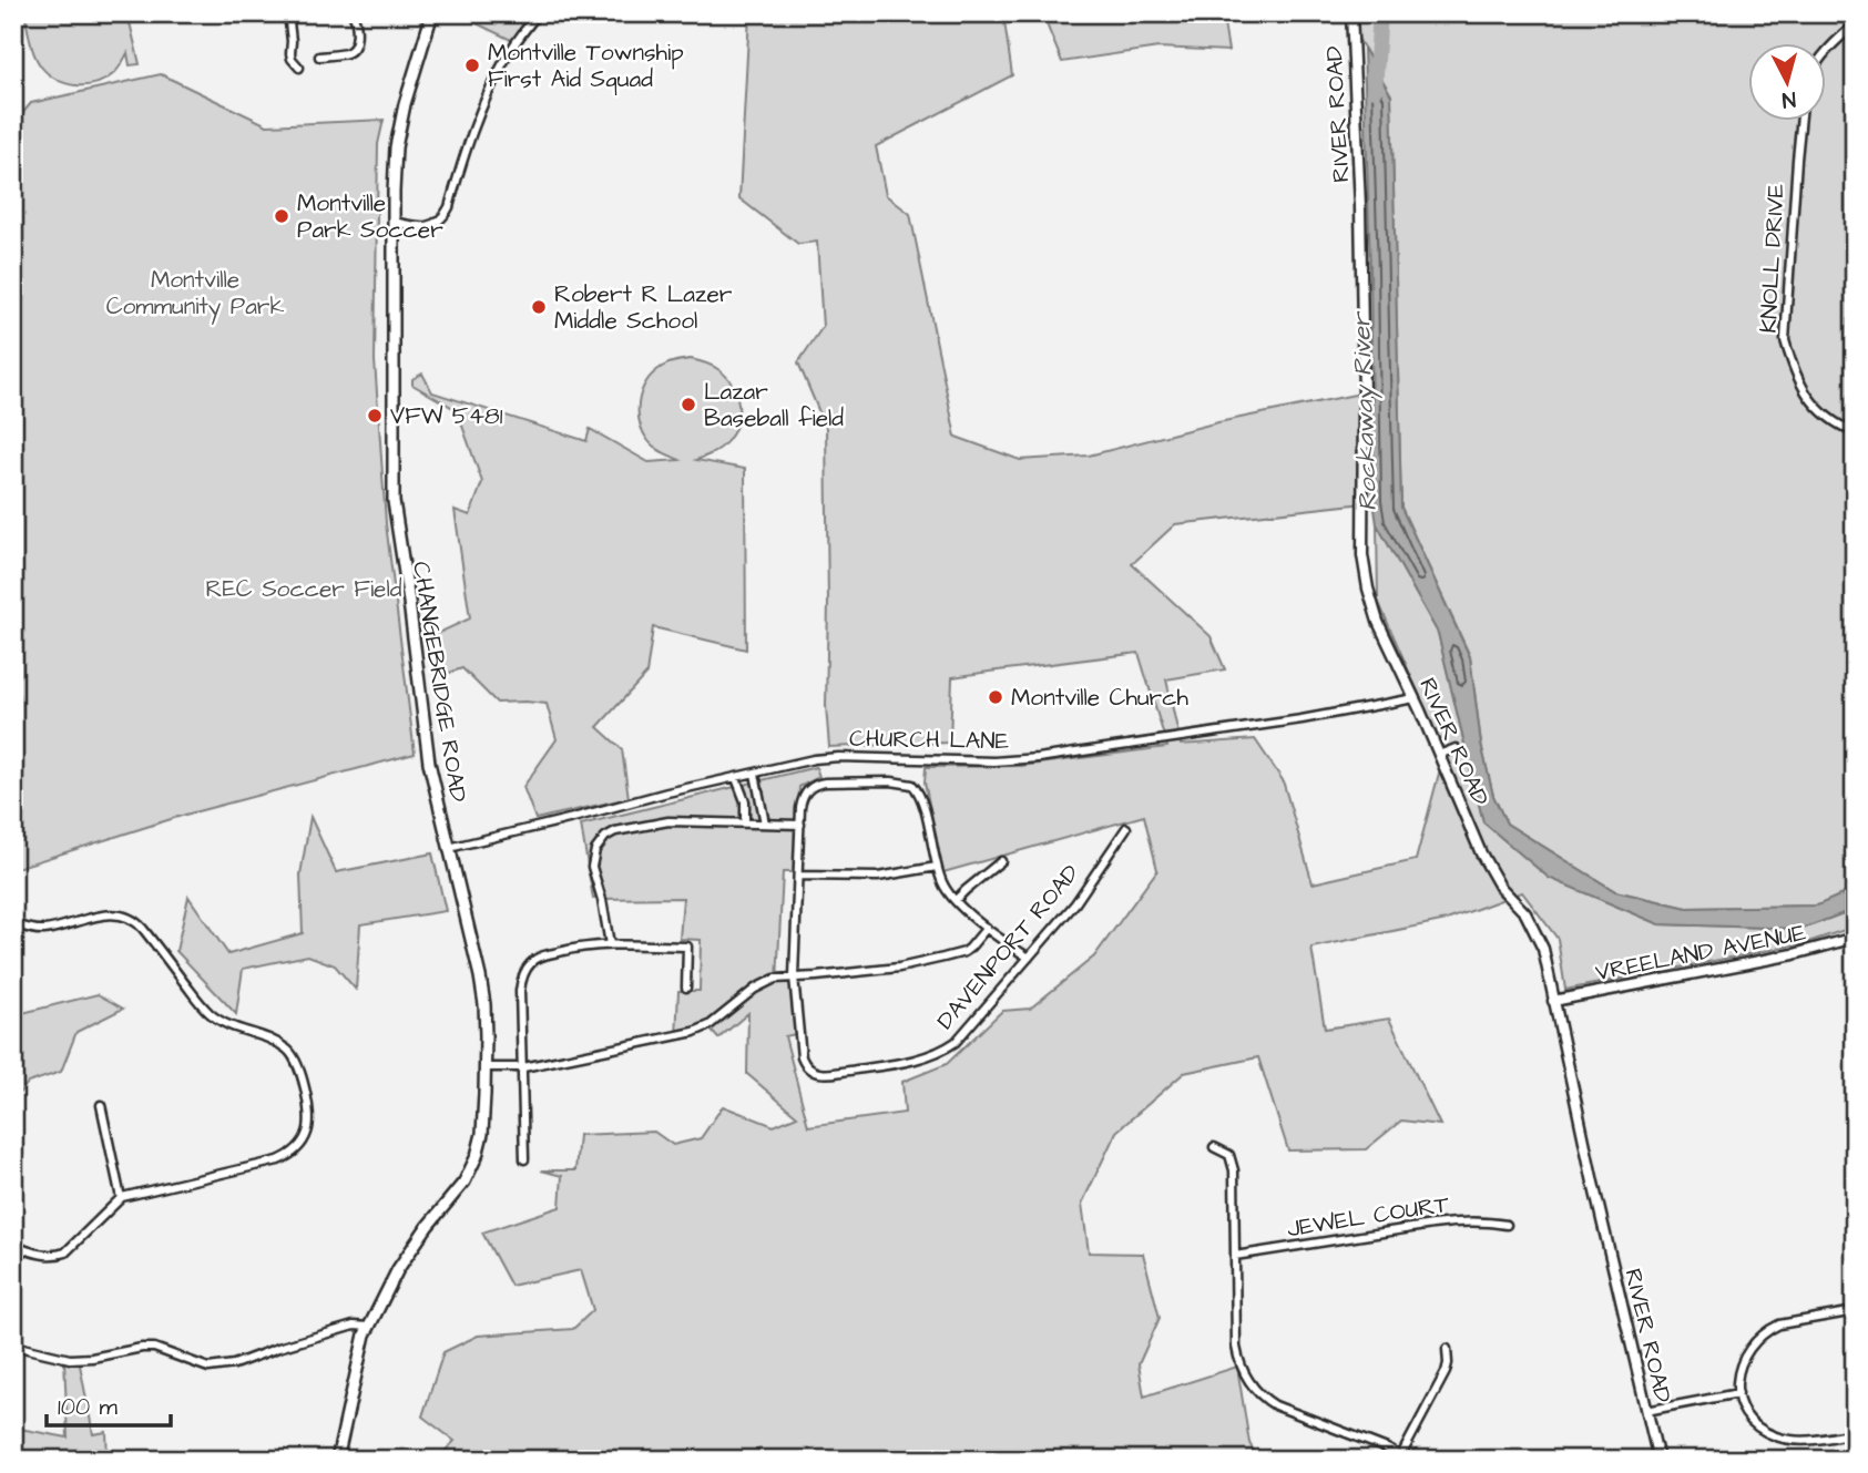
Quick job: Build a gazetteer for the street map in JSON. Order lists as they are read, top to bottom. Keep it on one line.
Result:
{"streets":{"main road":["CHANGEBRIDGE ROAD"],"street":["RIVER ROAD","KNOLL DRIVE","CHURCH LANE","DAVENPORT ROAD","VREELAND AVENUE","JEWEL COURT"]},"crossings":[["RIVER ROAD","CHURCH LANE"],["RIVER ROAD","VREELAND AVENUE"],["CHANGEBRIDGE ROAD","CHURCH LANE"]],"water":["Rockaway River"],"parks":["Montville Community Park","REC Soccer Field"],"places":["Montville Township First Aid Squad","Montville Park Soccer","Robert R Lazer Middle School","Lazar Baseball field","VFW 5481","Montville Church"],"scale_bar":"100 m","north":"bottom"}
